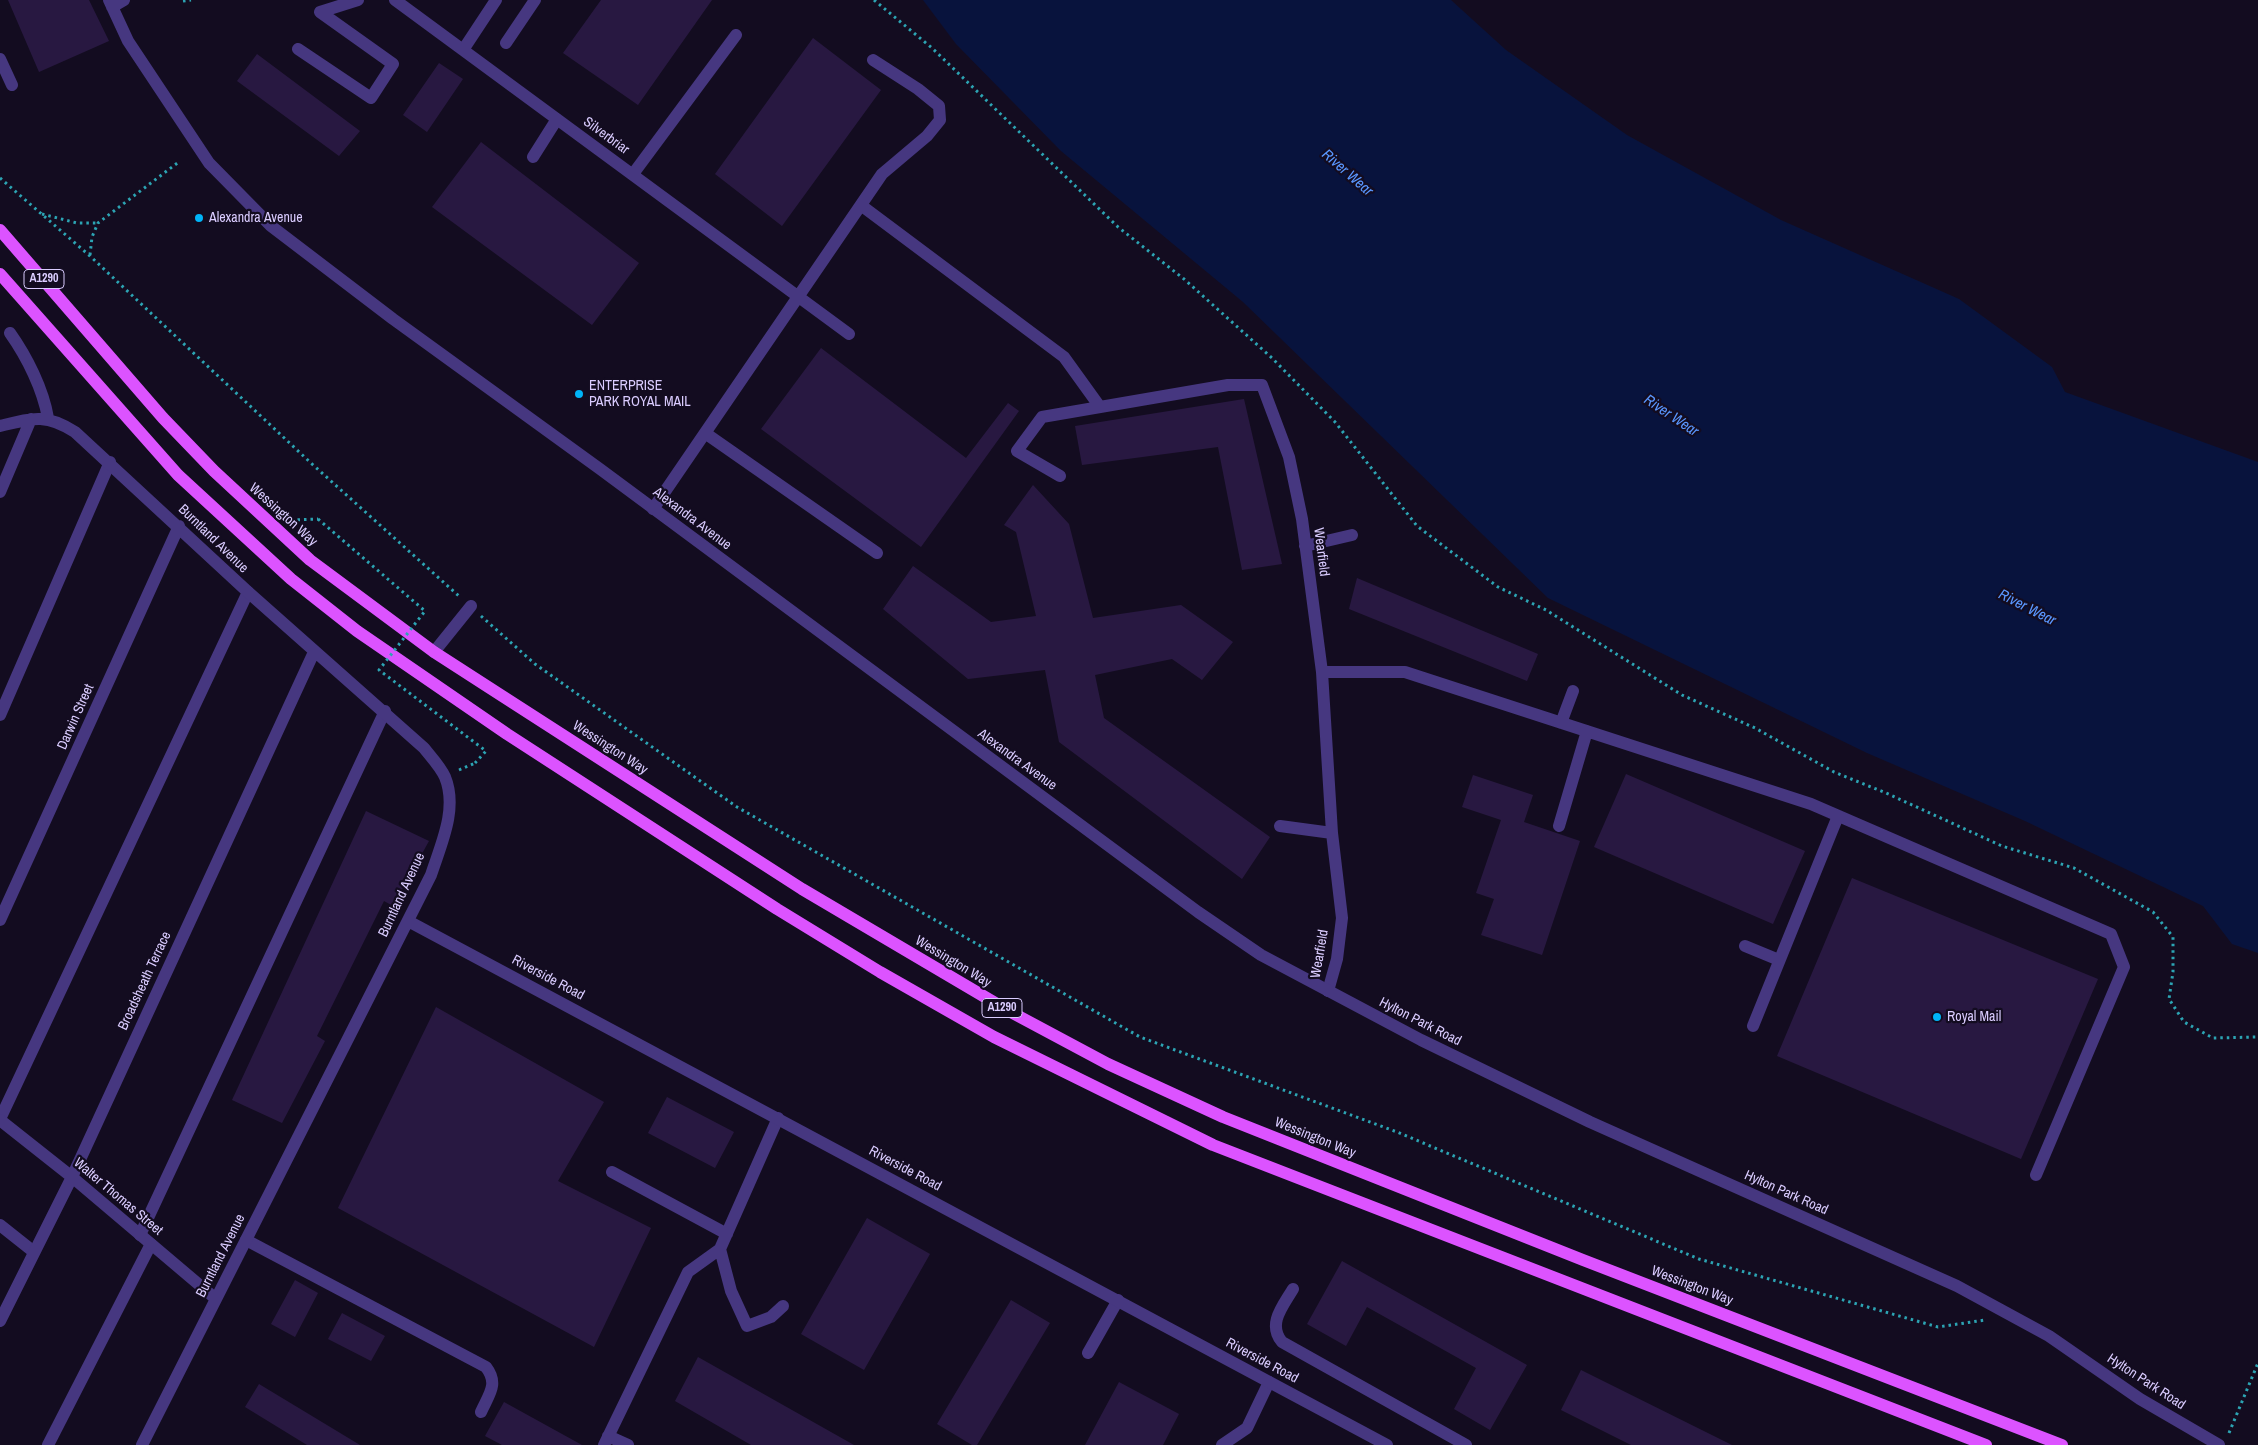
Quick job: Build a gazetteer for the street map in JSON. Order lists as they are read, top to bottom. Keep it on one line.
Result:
{"streets":{"main road":["A1290","Wessington Way"],"street":["Silverbriar","Alexandra Avenue","Burntland Avenue","Wearfield","Darwin Street","Riverside Road","Broadsheath Terrace","Hylton Park Road","Walter Thomas Street"]},"crossings":[["Alexandra Avenue","Wearfield"],["Alexandra Avenue","Hylton Park Road"],["Burntland Avenue","Darwin Street"],["Burntland Avenue","Riverside Road"],["Burntland Avenue","Broadsheath Terrace"],["Burntland Avenue","Walter Thomas Street"],["Wearfield","Hylton Park Road"],["Broadsheath Terrace","Walter Thomas Street"]],"water":["River Wear"],"places":["Alexandra Avenue","ENTERPRISE PARK ROYAL MAIL","Royal Mail"]}
